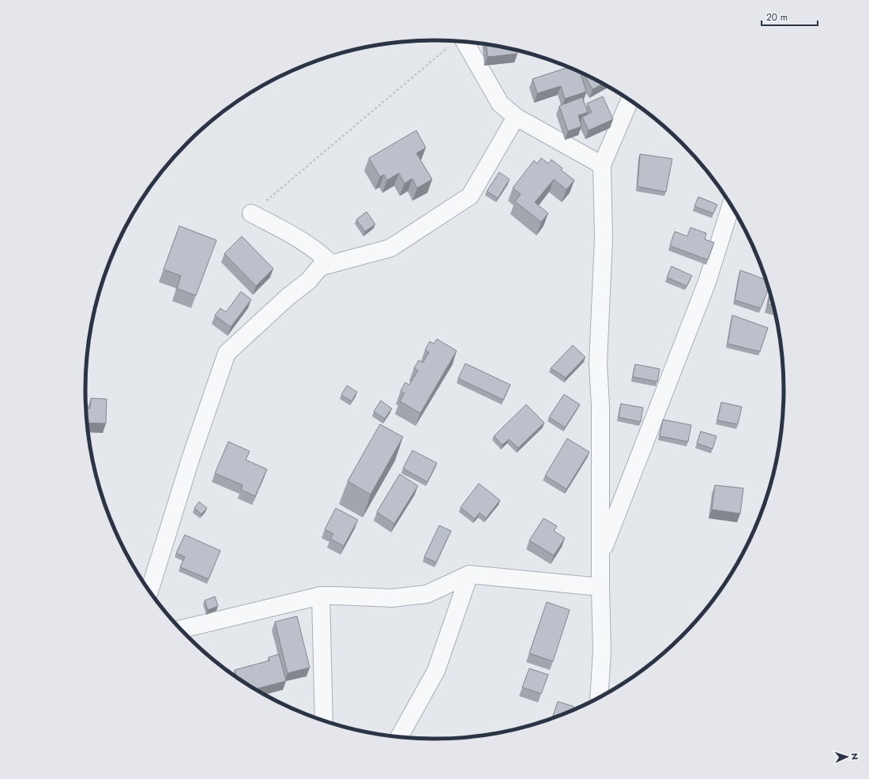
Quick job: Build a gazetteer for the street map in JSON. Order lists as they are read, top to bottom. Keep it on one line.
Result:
{"scale_bar":"20 m","north":"right"}
